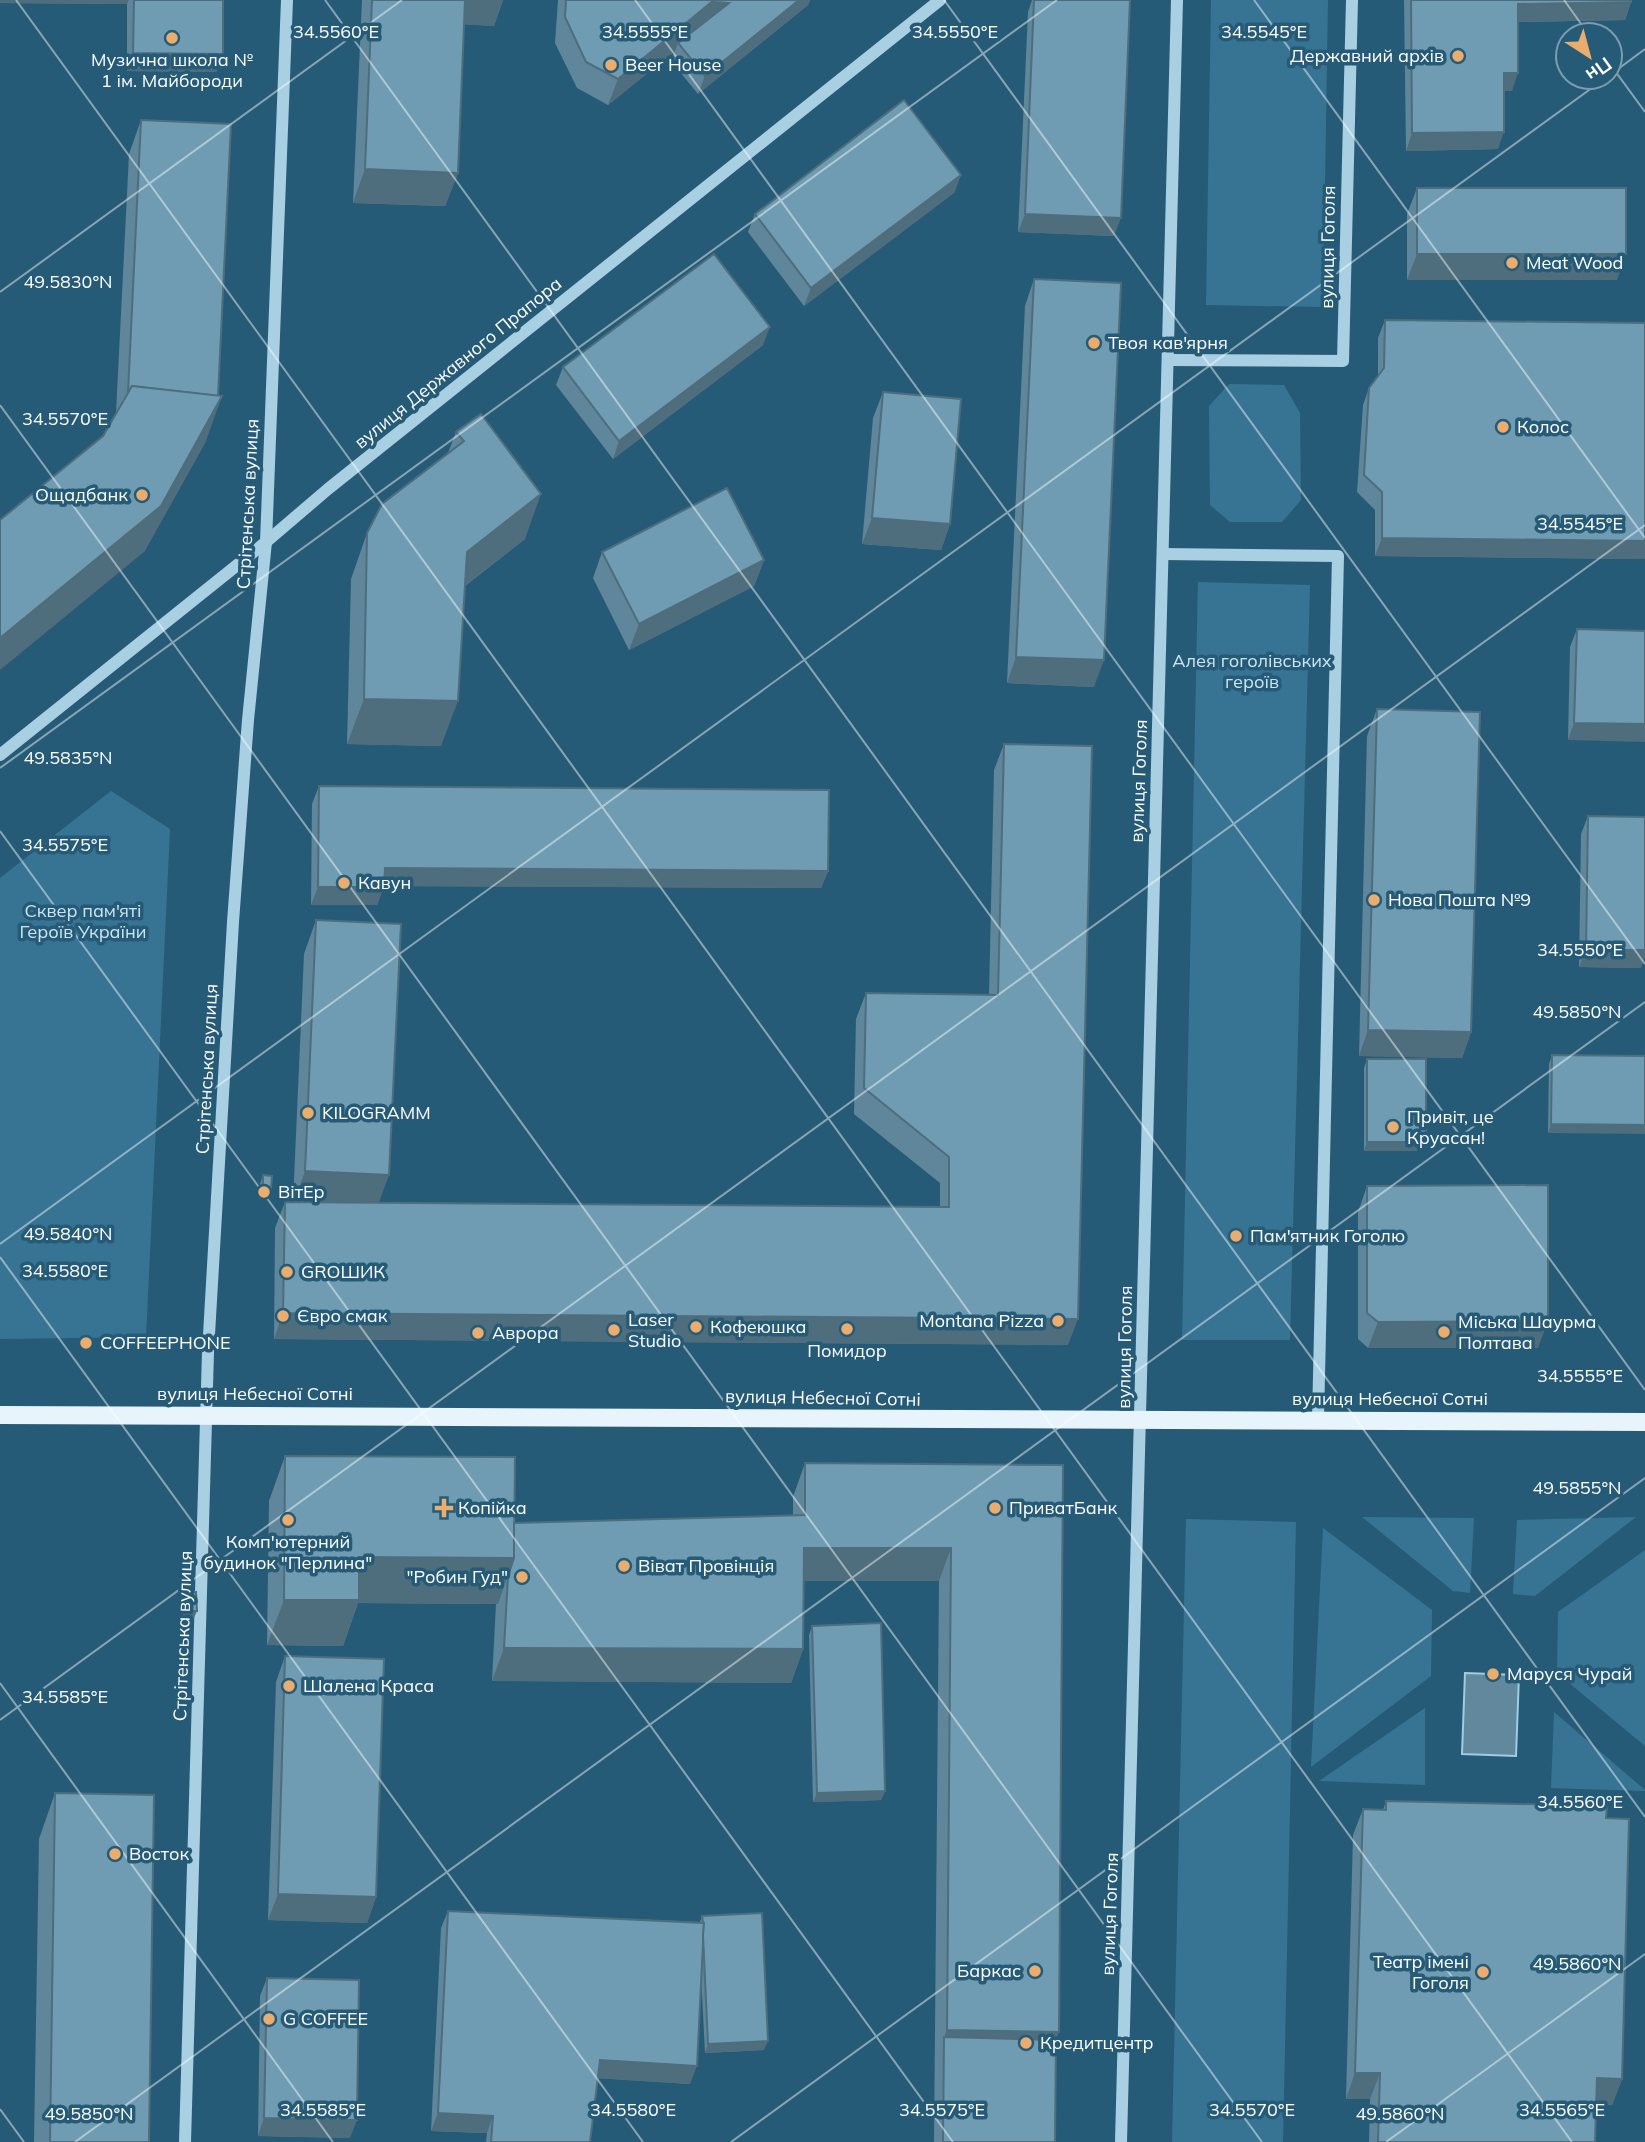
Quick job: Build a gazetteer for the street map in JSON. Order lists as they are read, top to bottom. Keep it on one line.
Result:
{"streets":{"main road":["вулиця Небесної Сотні"],"street":["вулиця Гоголя","вулиця Державного Прапора","Стрітенська вулиця"]},"crossings":[["вулиця Гоголя","вулиця Небесної Сотні"],["вулиця Державного Прапора","Стрітенська вулиця"],["Стрітенська вулиця","вулиця Небесної Сотні"]],"parks":["Алея гоголівських героїв","Сквер пам'яті Героїв України"],"places":{"other":["Музична школа № 1 ім. Майбороди","Державний архів","Beer House","Meat Wood","Твоя кав'ярня","Колос","Ощадбанк","Кавун","Нова Пошта №9","KILOGRAMM","Привіт, це Круасан!","ВітЕр","Пам'ятник Гоголю","GROШИК","Євро смак","Montana Pizza","Кофеюшка","Помидор","Laser Studio","Міська Шаурма Полтава","Аврора","COFFEEPHONE","ПриватБанк","Комп'ютерний будинок \"Перлина\"","Віват Провінція","\"Робин Гуд\"","Маруся Чурай","Шалена Краса","Восток","Баркас","Театр імені Гоголя","G COFFEE","Кредитцентр"],"health":["Копійка"]},"north":"bottom right","coordinates":["34.5560°E","34.5555°E","34.5550°E","34.5545°E","49.5830°N","34.5570°E","49.5835°N","34.5575°E","49.5850°N","49.5840°N","34.5580°E","49.5855°N","34.5585°E","49.5860°N","34.5565°E"]}
